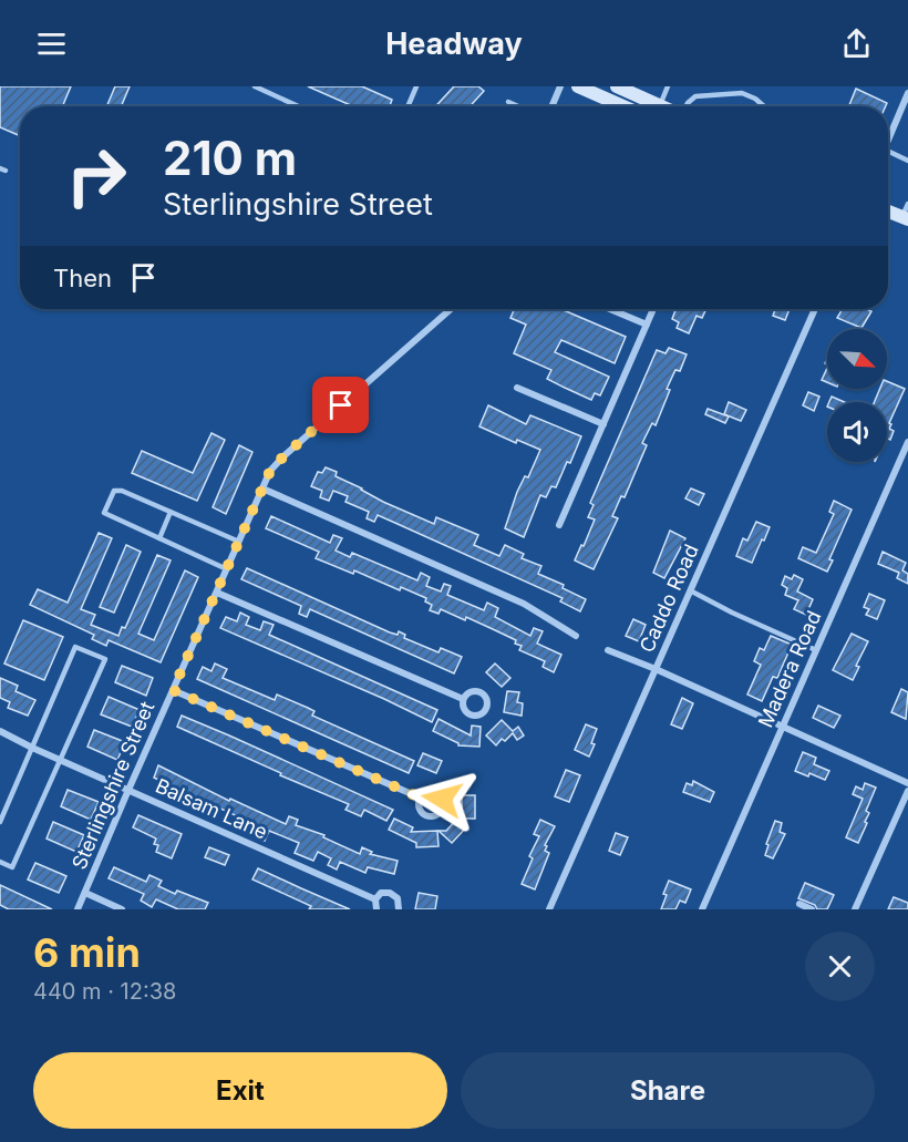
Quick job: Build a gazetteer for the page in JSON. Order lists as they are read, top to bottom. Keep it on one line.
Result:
{"streets":{"street":["Caddo Road","Madera Road","Sterlingshire Street","Balsam Lane"]},"crossings":[["Sterlingshire Street","Balsam Lane"]],"north":"bottom right","page":{"header":"Headway","turn":["210 m","Sterlingshire Street"],"then":"Then","heading":["6 min","440 m · 12:38"],"buttons":["Exit","Share"]}}
